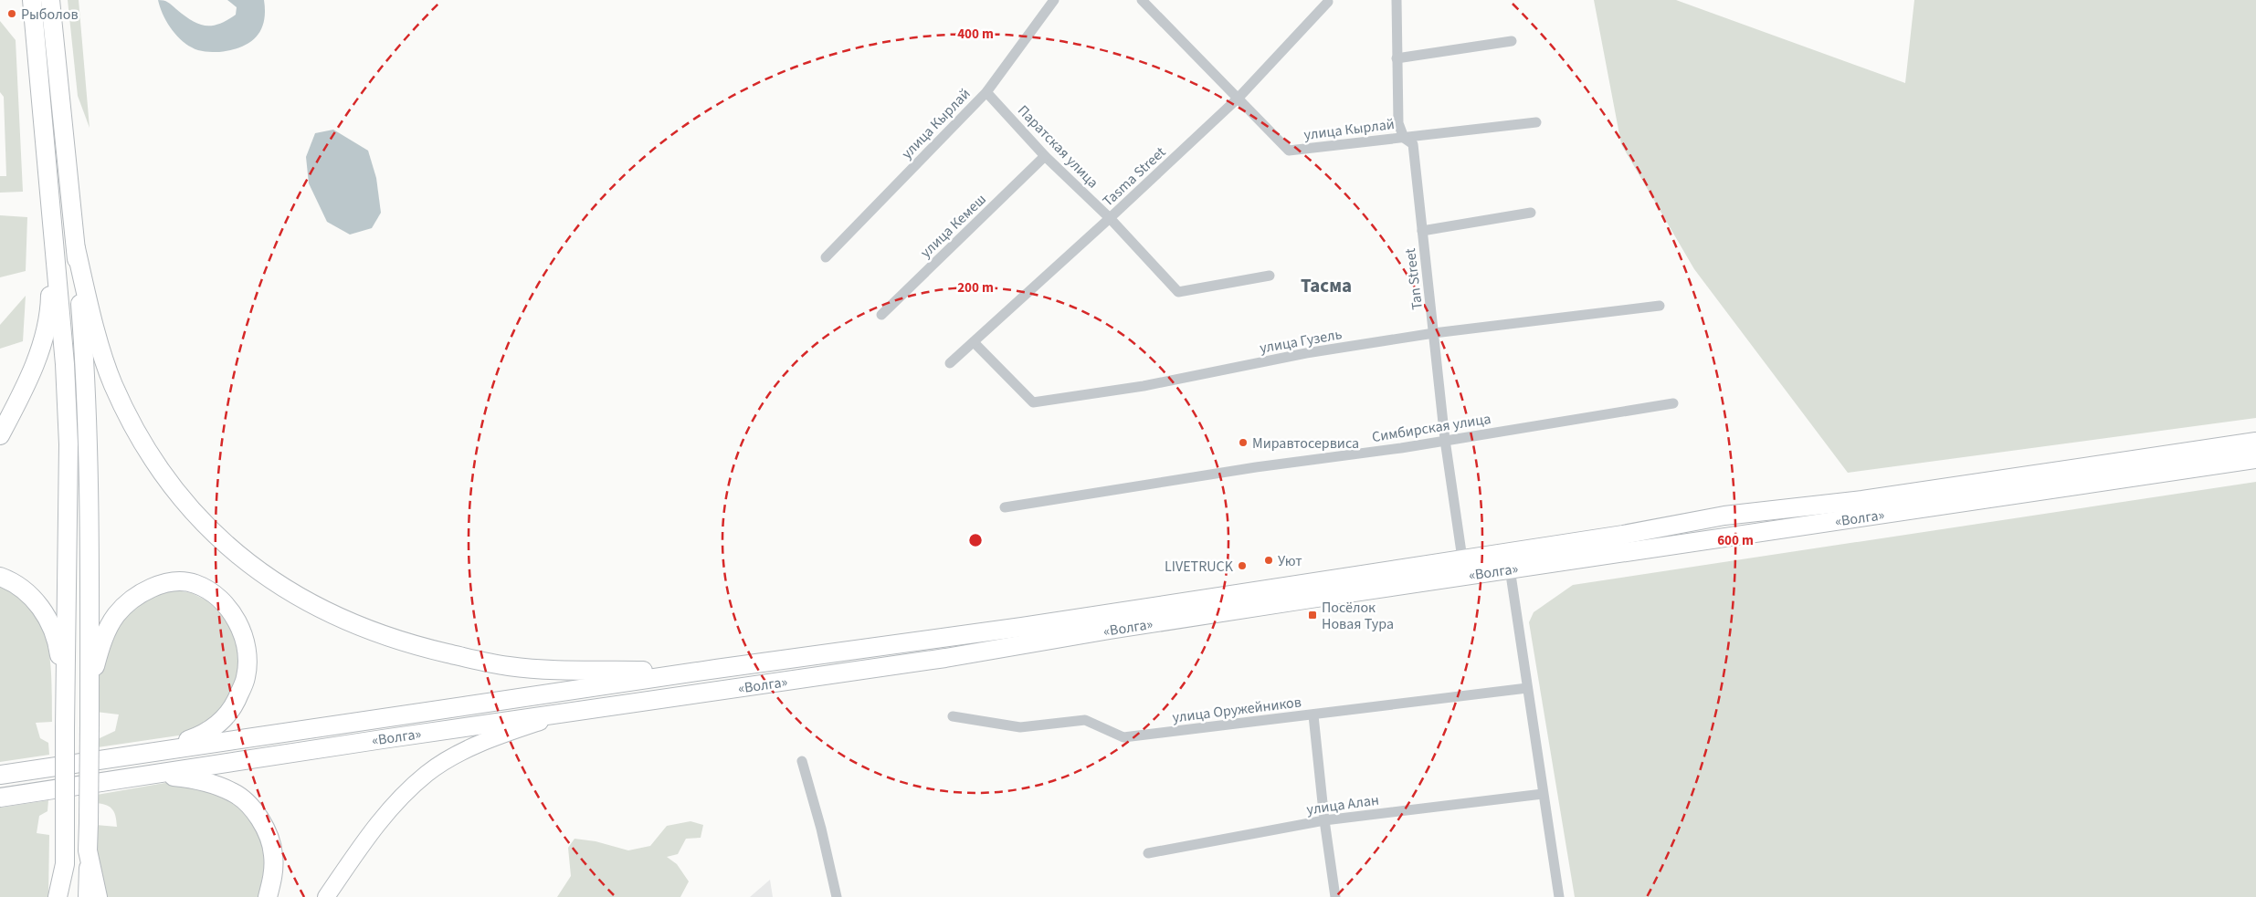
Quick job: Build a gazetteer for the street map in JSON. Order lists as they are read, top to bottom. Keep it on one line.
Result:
{"streets":{"highway":["«Волга»"],"street":["улица Кырлай","Паратская улица","Tasma Street","улица Кемеш","Tan Street","улица Гузель","Симбирская улица","улица Оружейников","улица Алан"]},"crossings":[["улица Кырлай","Паратская улица"],["улица Кырлай","Tasma Street"],["улица Кырлай","Tan Street"],["Паратская улица","Tasma Street"],["Паратская улица","улица Кемеш"],["Tasma Street","улица Гузель"],["Tan Street","улица Гузель"],["Tan Street","Симбирская улица"],["Tan Street","«Волга»"]],"districts":["Тасма"],"places":{"other":["Рыболов","Миравтосервиса","Уют","LIVETRUCK"],"transit":["Посёлок Новая Тура"]},"rings":["400 m","200 m","600 m"]}
